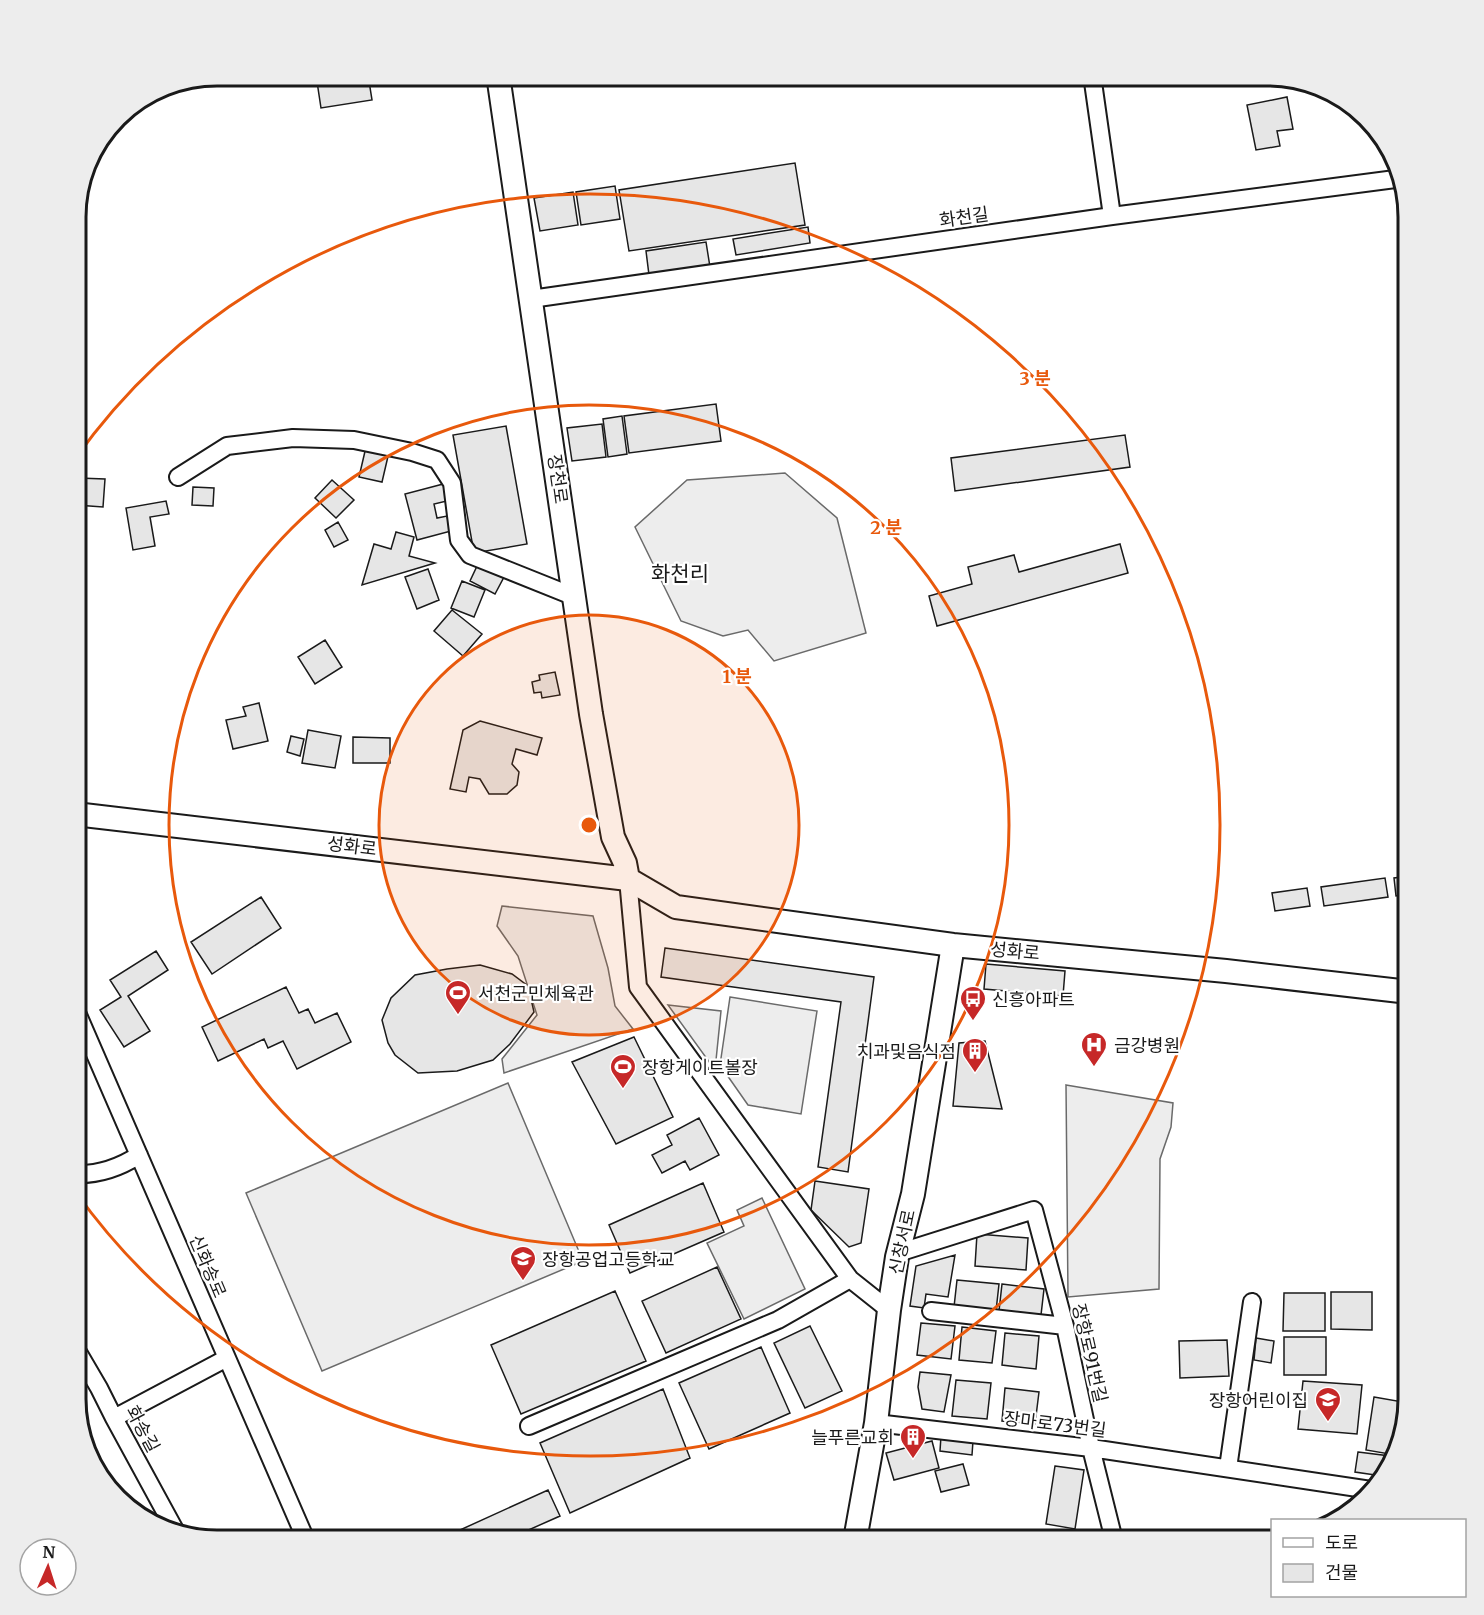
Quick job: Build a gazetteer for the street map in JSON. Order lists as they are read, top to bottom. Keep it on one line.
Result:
{"streets":{"main road":["장천로","성화로","신창서로"],"street":["화천길","신화송로","장항로91번길","장마로73번길","화송길"]},"crossings":[["화천길","장천로"],["장천로","성화로"],["성화로","신창서로"],["신창서로","장항로91번길"],["신창서로","장마로73번길"],["장항로91번길","장마로73번길"]],"districts":["화천리"],"places":{"sports":["서천군민체육관","장항게이트볼장"],"bus stop":["신흥아파트"],"hospital":["금강병원"],"building":["치과및음식점","늘푸른교회"],"school or university":["장항공업고등학교","장항어린이집"]},"legend":["도로","건물"],"north":"top","rings":["3 분","2 분","1 분"]}
